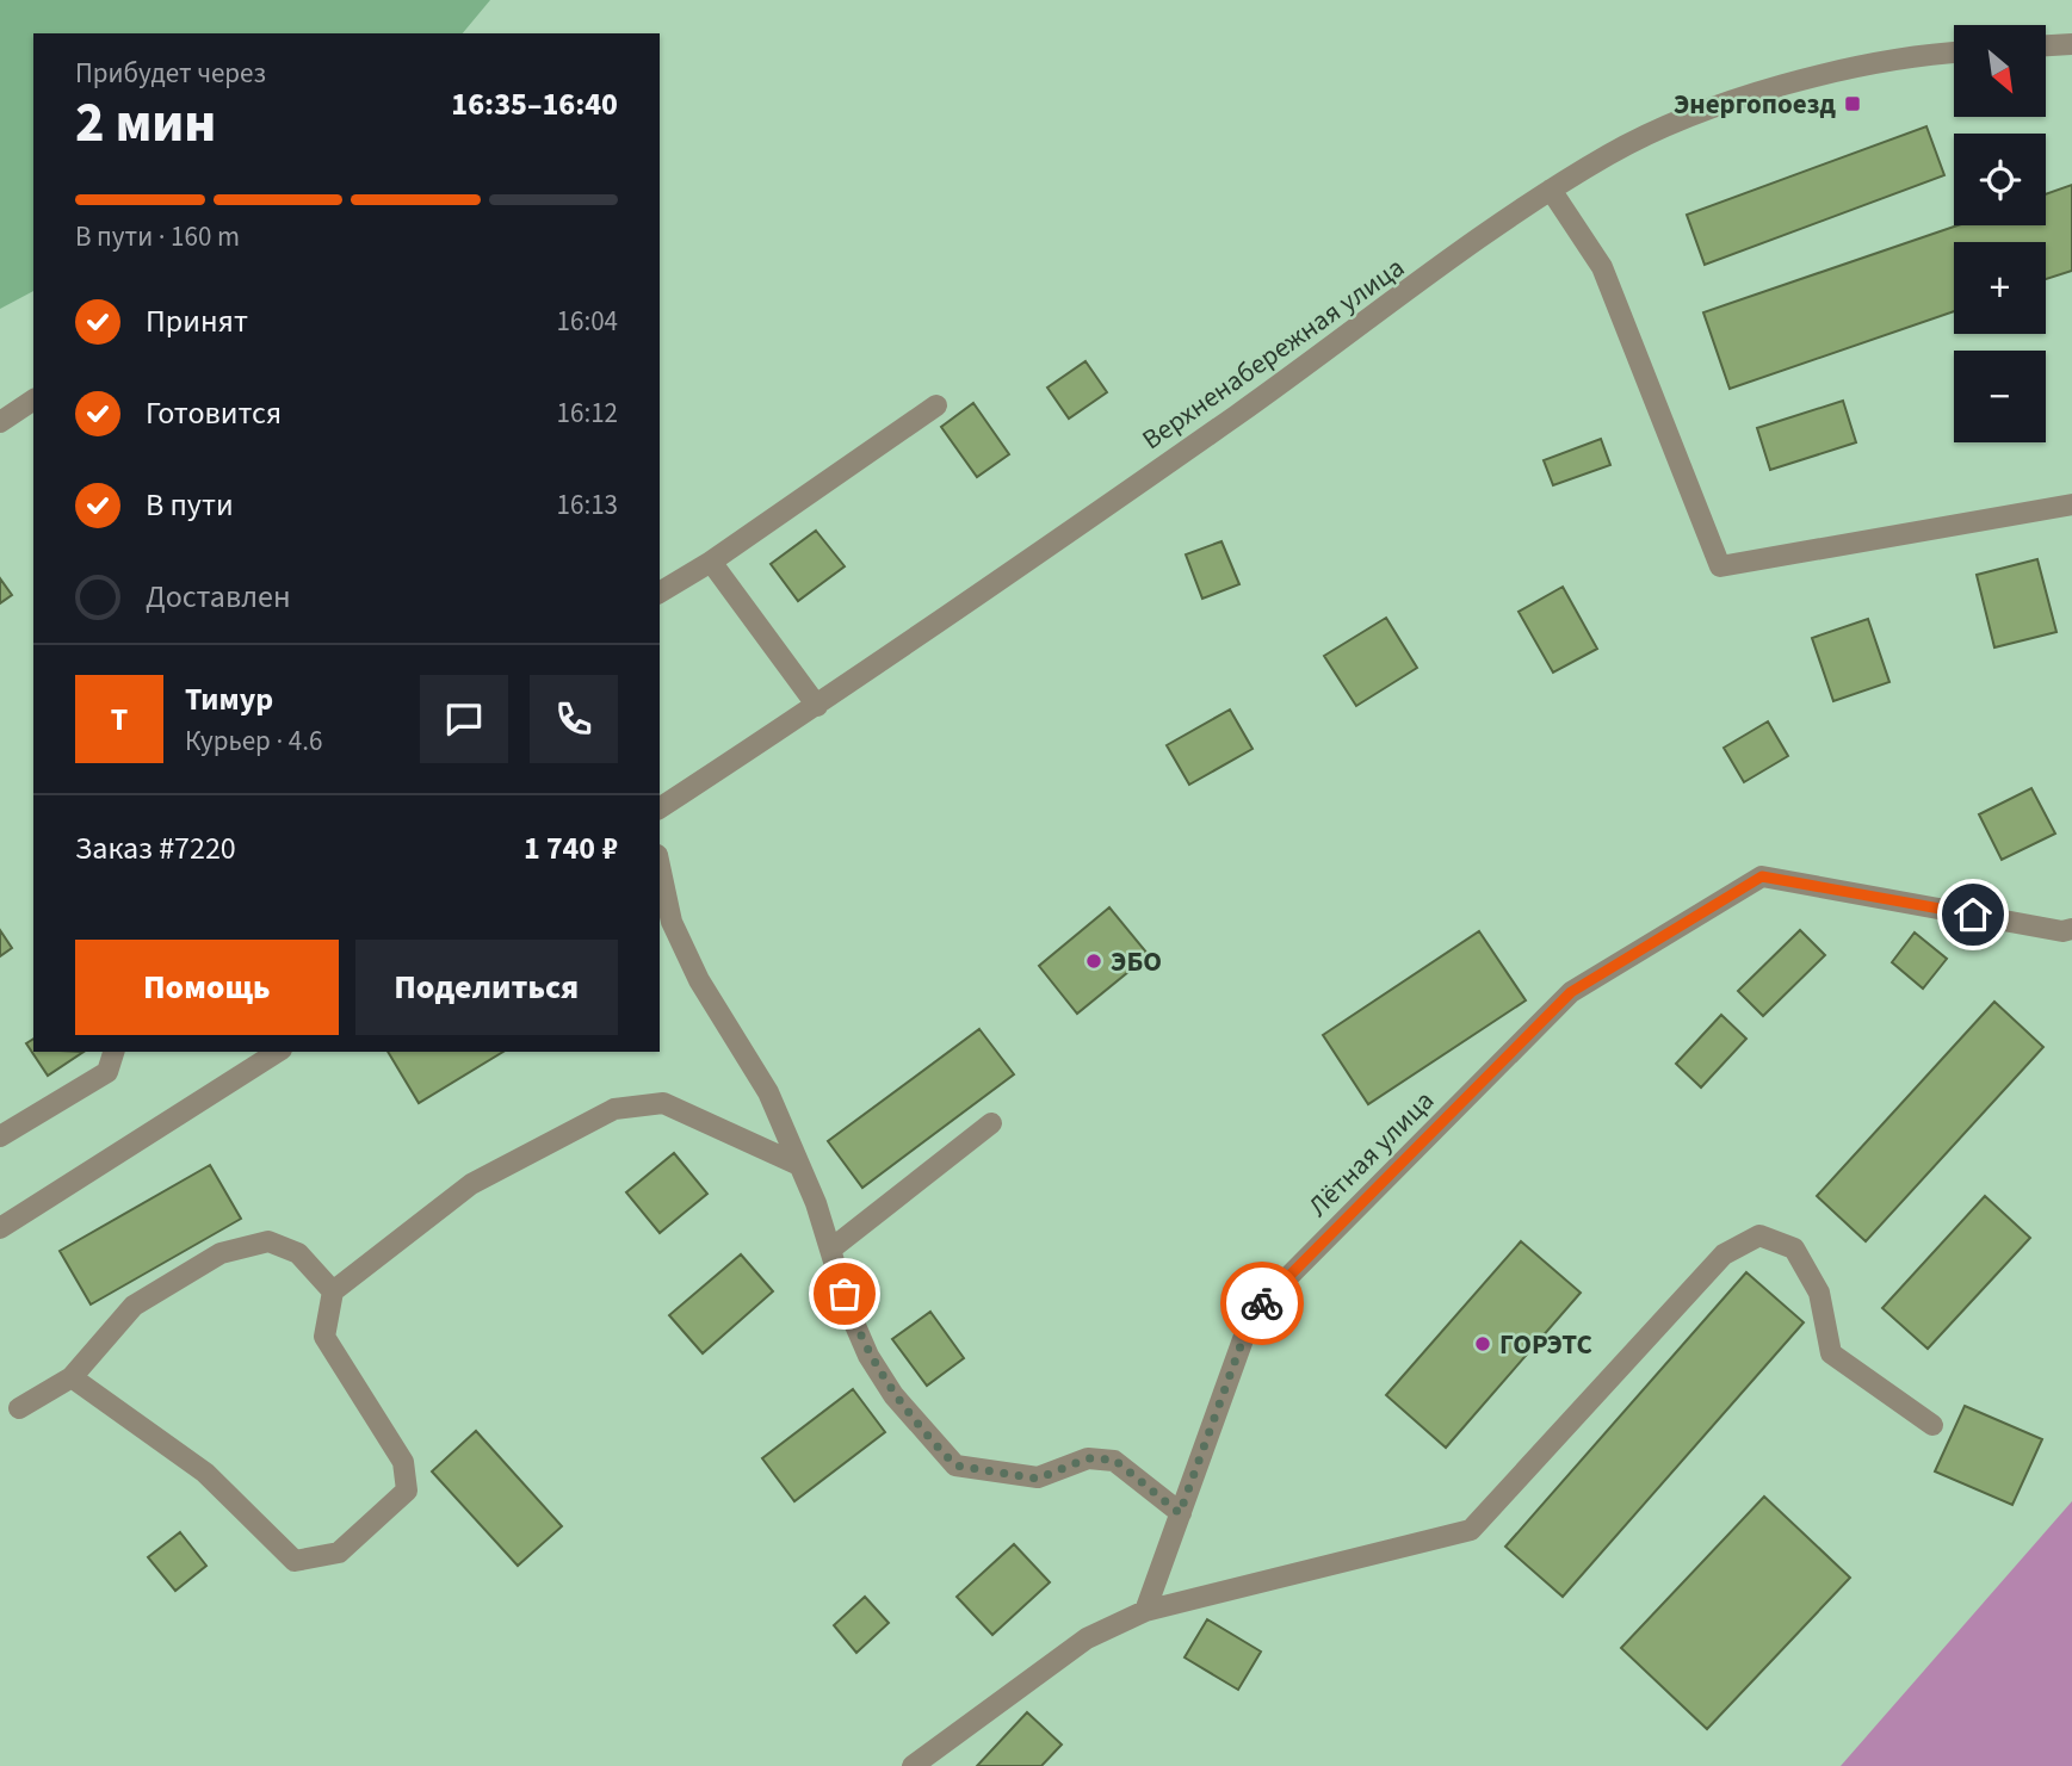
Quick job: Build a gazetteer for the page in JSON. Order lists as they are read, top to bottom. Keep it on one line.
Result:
{"streets":{"street":["Верхненабережная улица","Лётная улица"]},"places":{"transit":["Энергопоезд"],"other":["ЭБО","ГОРЭТС"]},"north":"bottom right","page":{"map_buttons":["+","−"],"heading":["2 мин","Прибудет через","16:35–16:40"],"panel":["Тимур","Курьер · 4.6","Заказ #7220","1 740 ₽"],"bar":"В пути · 160 m","list":[["Принят","16:04"],["Готовится","16:12"],["В пути","16:13"],"Доставлен"],"round":"Т","buttons":["Помощь","Поделиться"]}}
